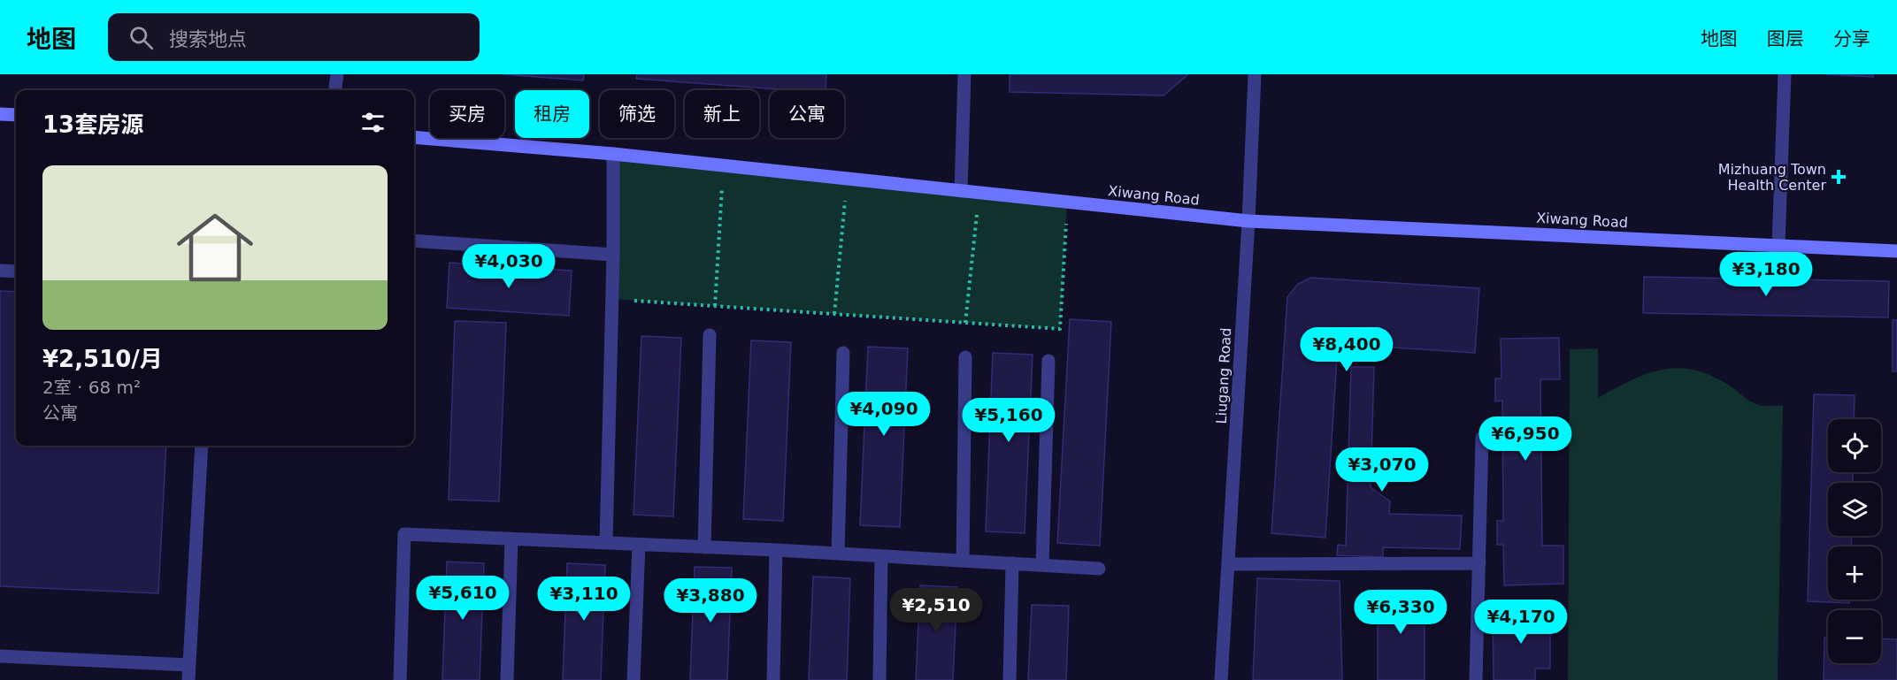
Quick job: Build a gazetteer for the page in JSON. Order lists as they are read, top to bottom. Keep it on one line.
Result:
{"streets":{"street":["Xiwang Road","Liugang Road"]},"crossings":[["Xiwang Road","Liugang Road"]],"places":{"health":["Mizhuang Town Health Center"]},"page":{"header":"地图","search":"搜索地点","nav":["地图","图层","分享"],"chip":["买房","租房","筛选","新上","公寓"],"heading":"13套房源","list":[{"name":"¥2,510/月","note":"2室 · 68 m² · 公寓"}],"price":["¥4,030","¥3,180","¥8,400","¥4,090","¥5,160","¥6,950","¥3,070","¥5,610","¥3,110","¥3,880","¥2,510","¥6,330","¥4,170"],"map_buttons":["+","−"]}}
